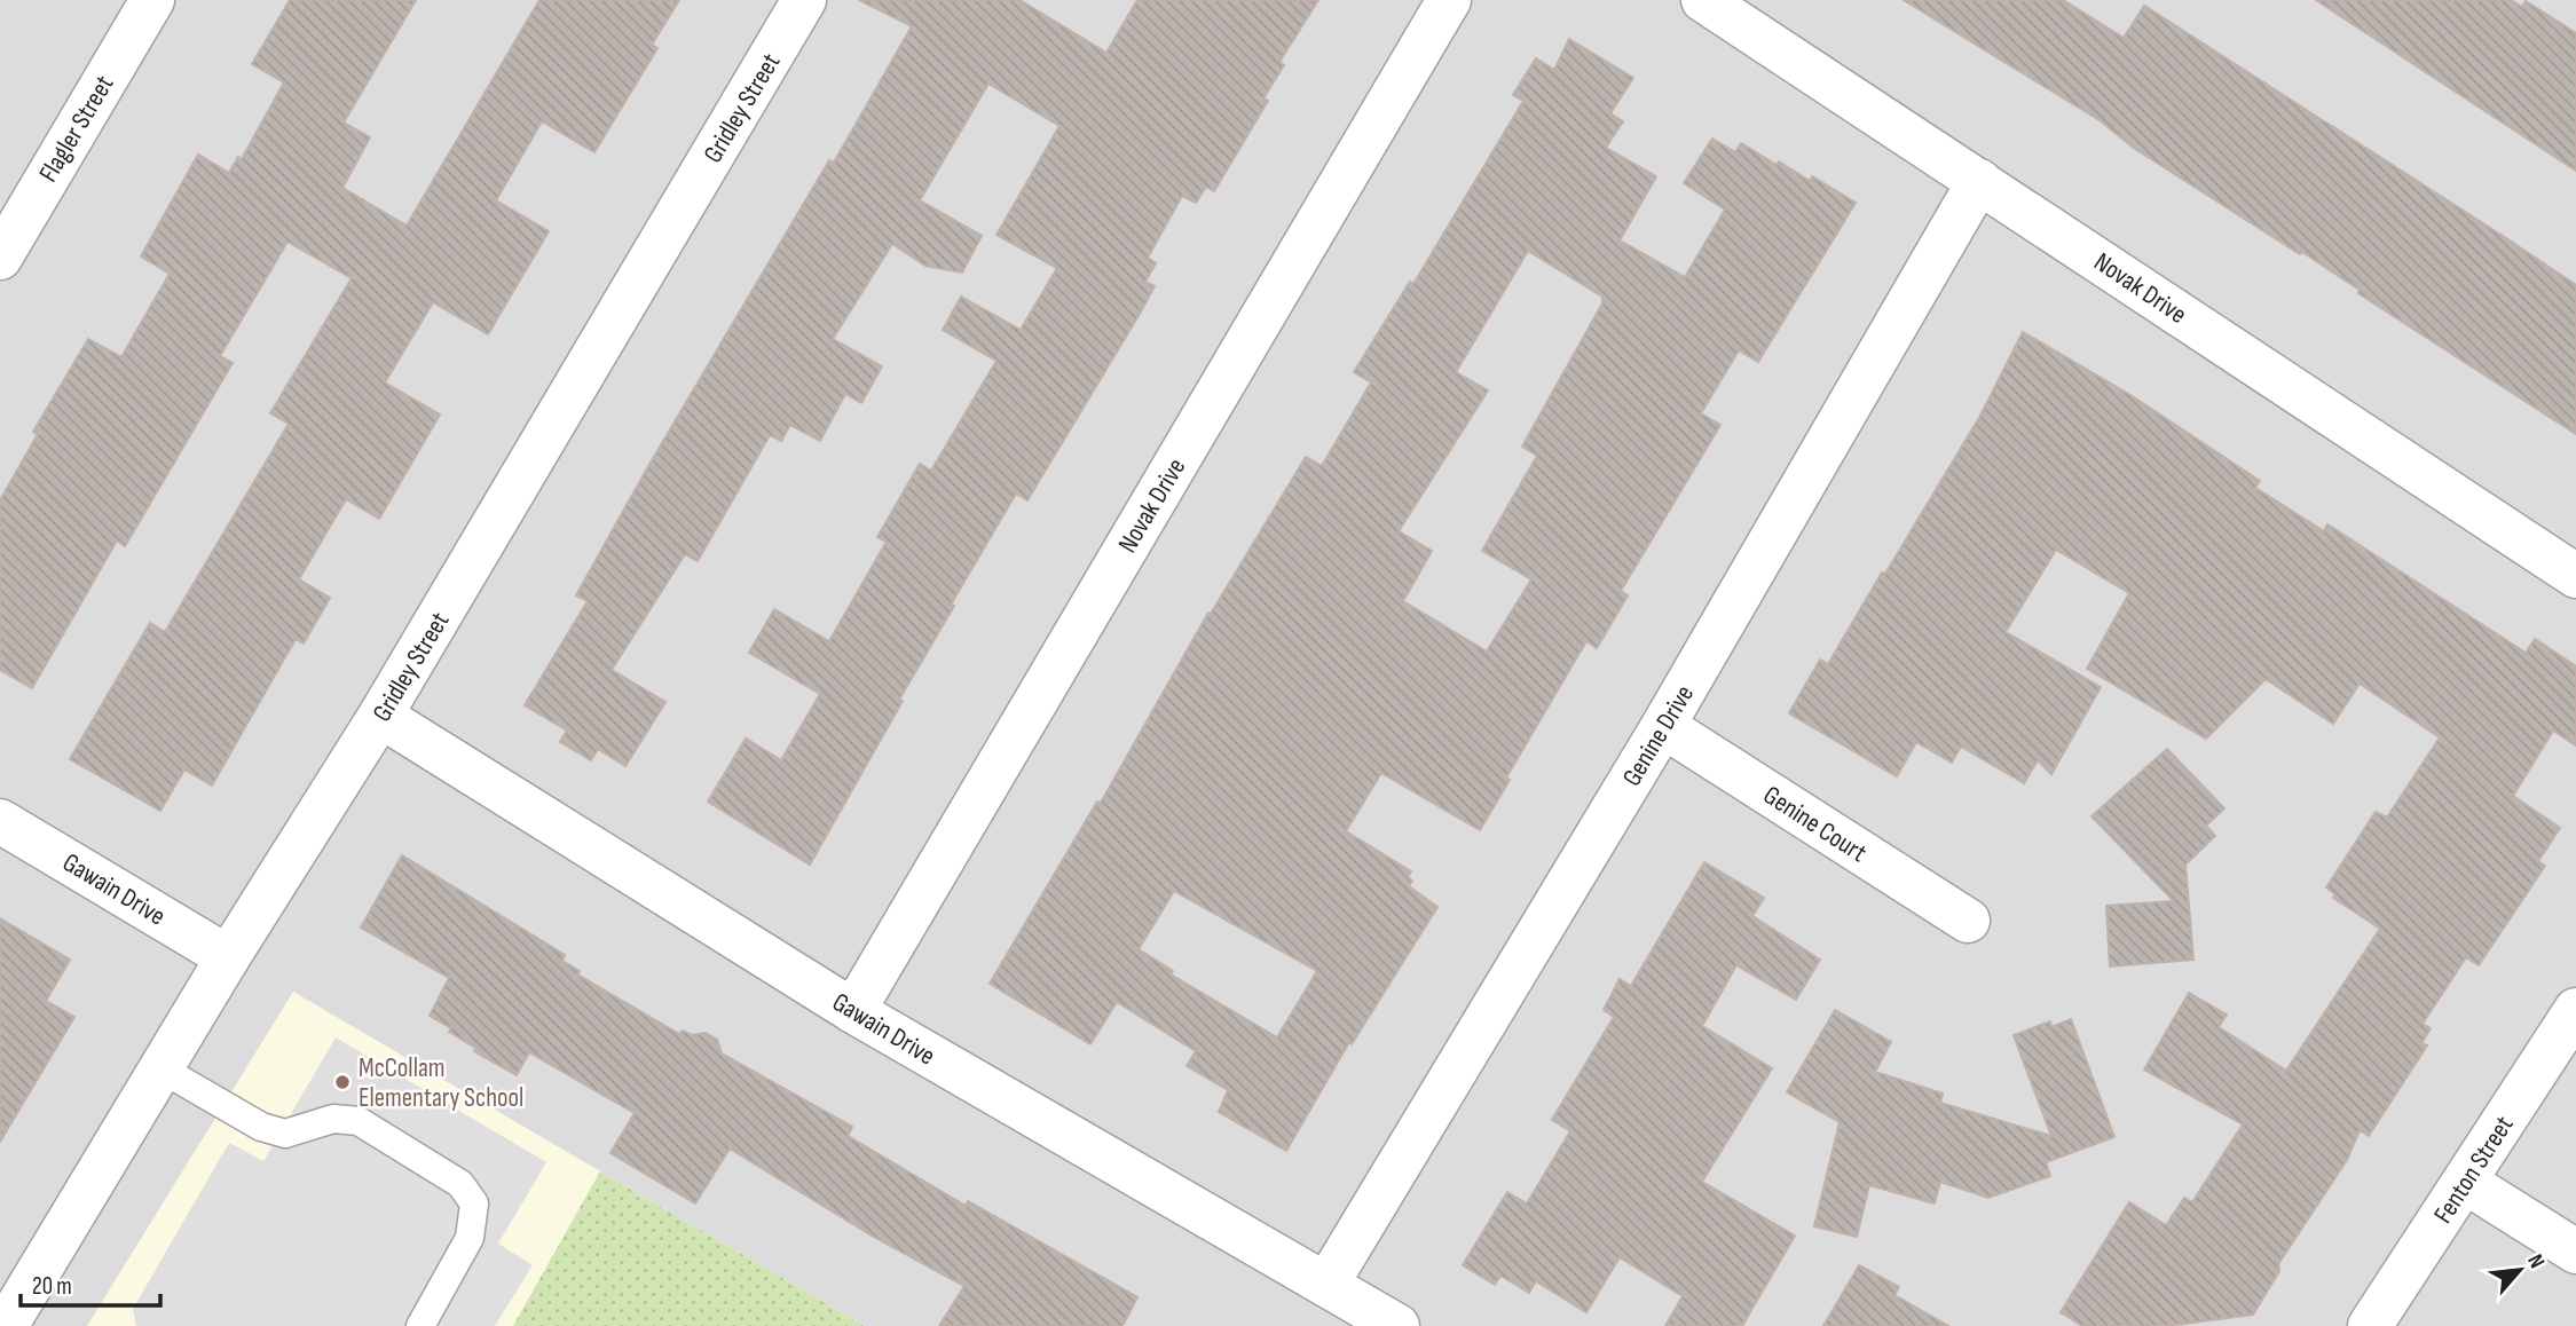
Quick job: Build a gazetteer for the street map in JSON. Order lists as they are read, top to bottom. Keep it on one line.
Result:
{"streets":{"street":["Gridley Street","Flagler Street","Novak Drive","Genine Drive","Genine Court","Gawain Drive","Fenton Street"]},"crossings":[["Gridley Street","Gawain Drive"],["Novak Drive","Genine Drive"],["Novak Drive","Gawain Drive"],["Genine Drive","Genine Court"],["Genine Drive","Gawain Drive"]],"places":["McCollam Elementary School"],"scale_bar":"20 m","north":"top right"}
